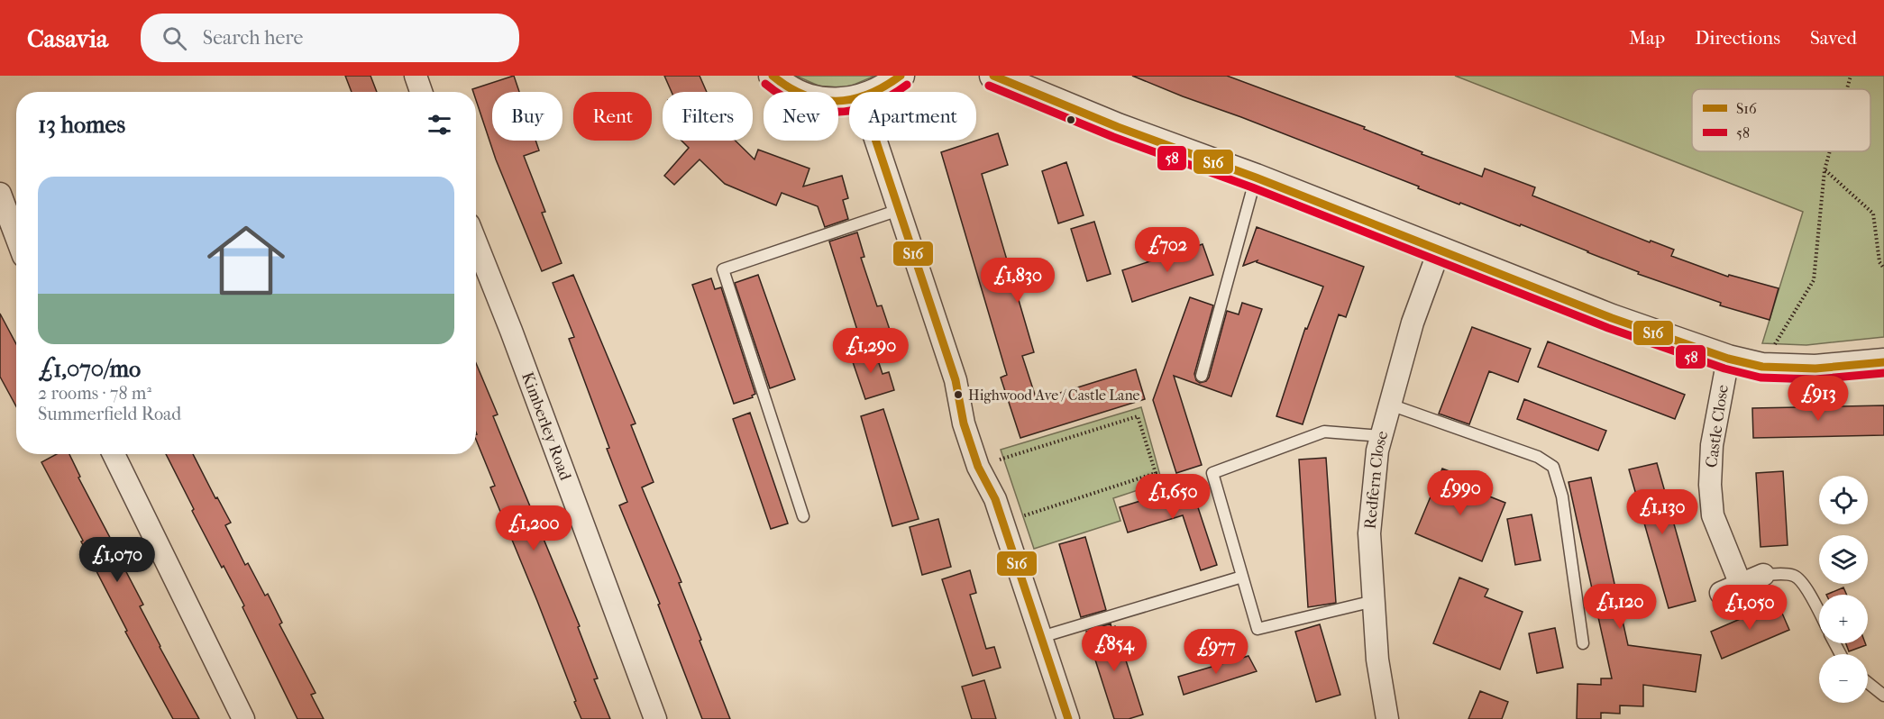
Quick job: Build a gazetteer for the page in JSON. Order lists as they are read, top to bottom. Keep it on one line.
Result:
{"streets":{"street":["Kimberley Road","Castle Close","Redfern Close"]},"places":["Highwood Ave / Castle Lane"],"lines":["transit line S16","transit line 58"],"legend":["S16","58"],"page":{"header":"Casavia","search":"Search here","nav":["Map","Directions","Saved"],"chip":["Buy","Rent","Filters","New","Apartment"],"heading":"13 homes","list":[{"name":"£1,070/mo","note":"2 rooms · 78 m² · Summerfield Road"}],"price":["£702","£1,830","£1,290","£913","£990","£1,650","£1,130","£1,200","£1,070","£1,120","£1,050","£854","£977"],"map_buttons":["+","−"]}}
